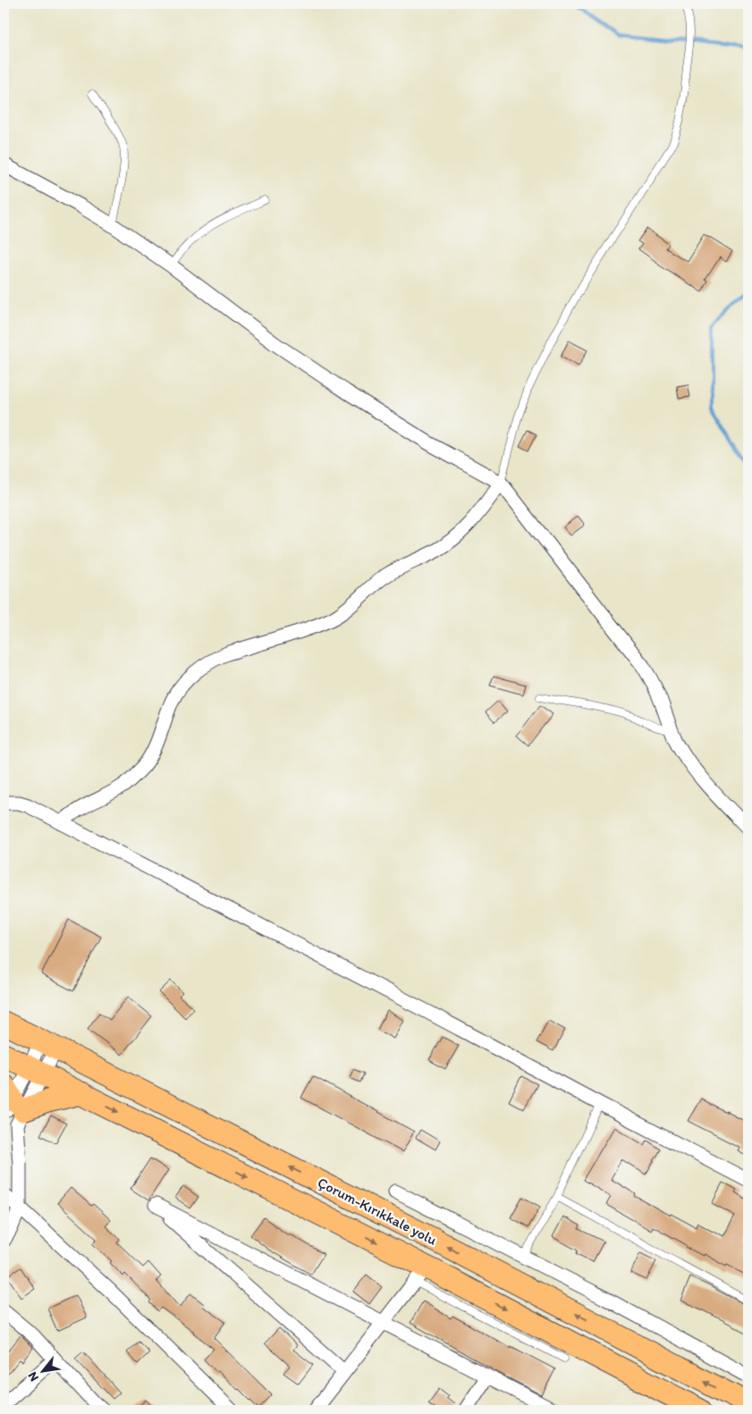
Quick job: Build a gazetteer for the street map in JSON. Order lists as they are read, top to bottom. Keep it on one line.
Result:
{"streets":{"highway":["Çorum-Kırıkkale yolu"]},"north":"bottom left"}
